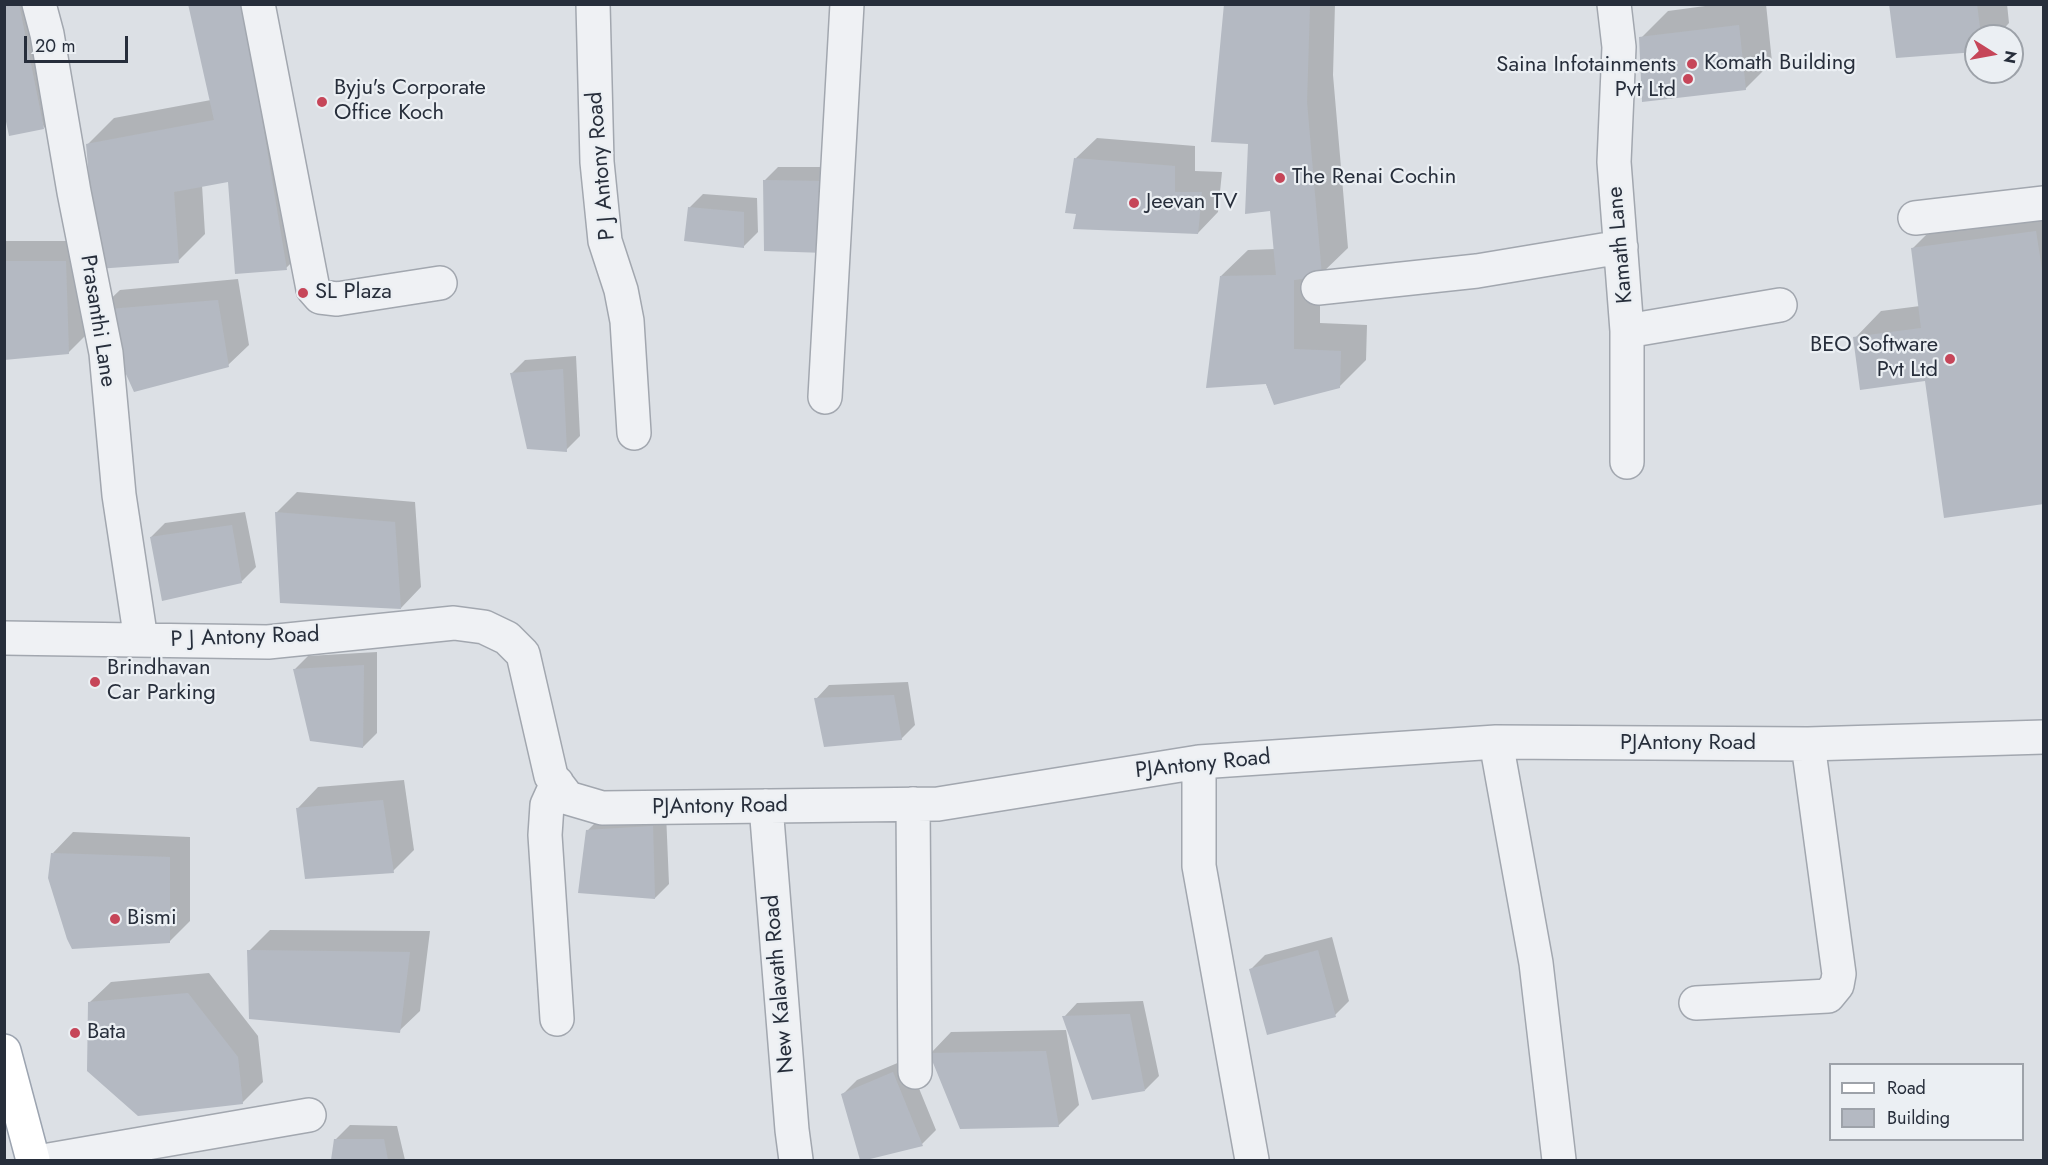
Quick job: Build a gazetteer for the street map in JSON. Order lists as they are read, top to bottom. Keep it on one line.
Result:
{"streets":{"street":["P J Antony Road","Kamath Lane","Prasanthi Lane","PJAntony Road","New Kalavath Road"]},"crossings":[["P J Antony Road","Prasanthi Lane"],["P J Antony Road","PJAntony Road"],["PJAntony Road","New Kalavath Road"]],"places":["Komath Building","Saina Infotainments Pvt Ltd","Byju's Corporate Office Koch","The Renai Cochin","Jeevan TV","SL Plaza","BEO Software Pvt Ltd","Brindhavan Car Parking","Bismi","Bata"],"legend":["Road","Building"],"scale_bar":"20 m","north":"right"}
